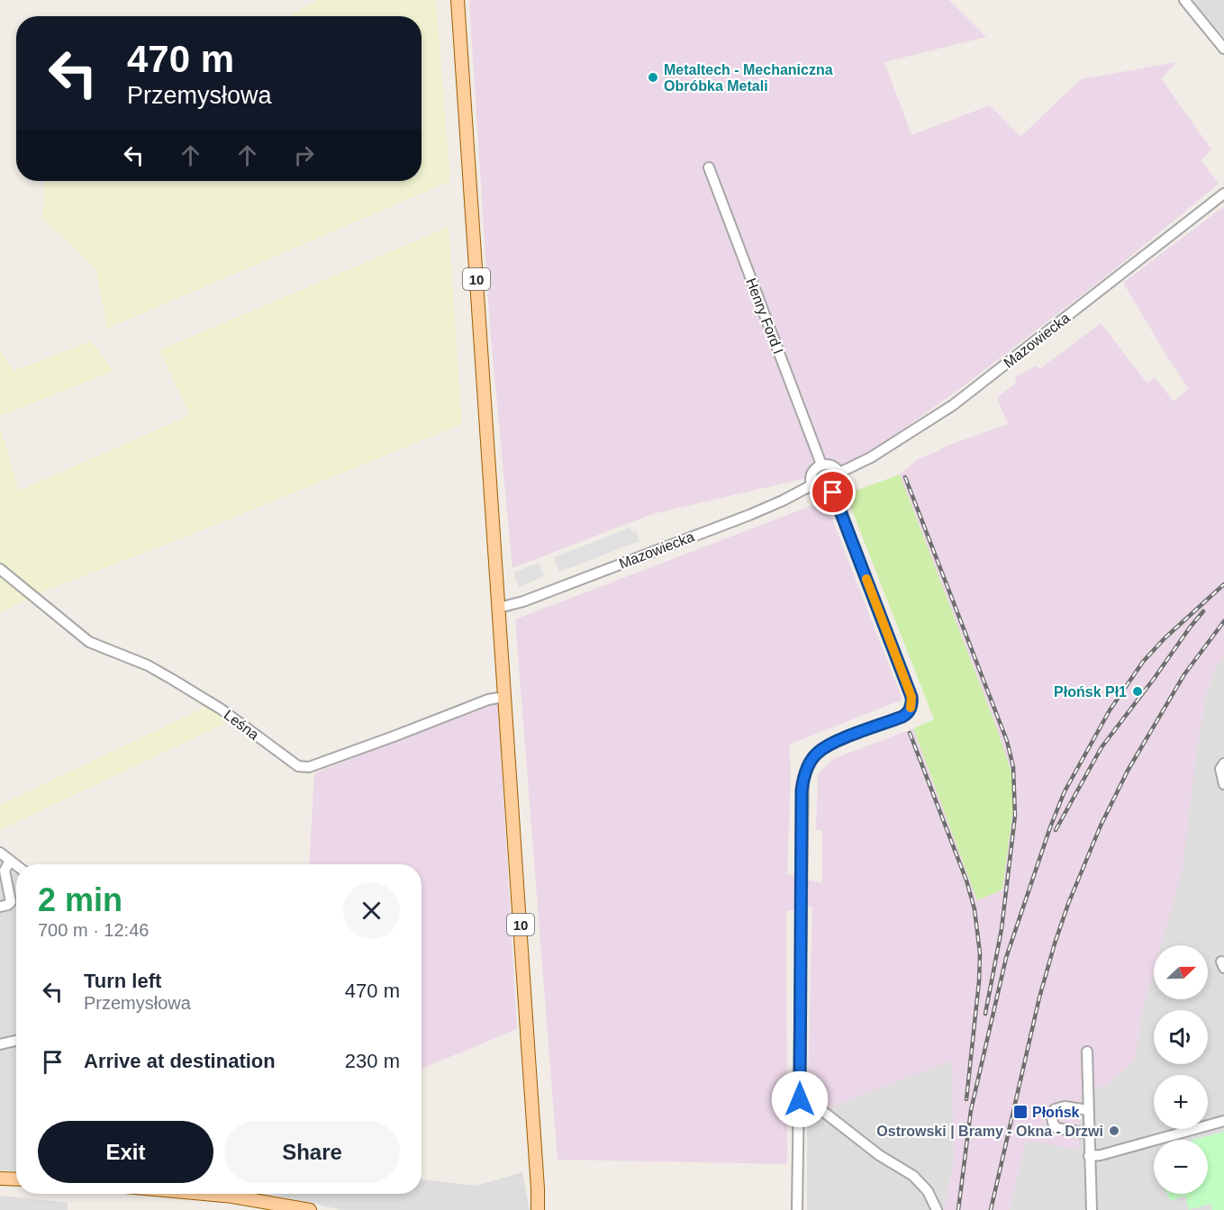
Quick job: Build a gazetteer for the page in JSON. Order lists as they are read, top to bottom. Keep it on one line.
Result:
{"streets":{"main road":["10"],"street":["Henry Ford I","Mazowiecka","Leśna"]},"crossings":[["10","Mazowiecka"],["10","Leśna"],["Henry Ford I","Mazowiecka"]],"places":{"other":["Metaltech - Mechaniczna Obróbka Metali","Płońsk Pł1","Ostrowski | Bramy - Okna - Drzwi"],"transit":["Płońsk"]},"north":"right","page":{"turn":["470 m","Przemysłowa"],"heading":["2 min","700 m · 12:46"],"map_buttons":["+","−"],"list":[{"name":"Turn left","note":"Przemysłowa","value":"470 m"},{"name":"Arrive at destination","value":"230 m"}],"buttons":["Exit","Share"]}}
